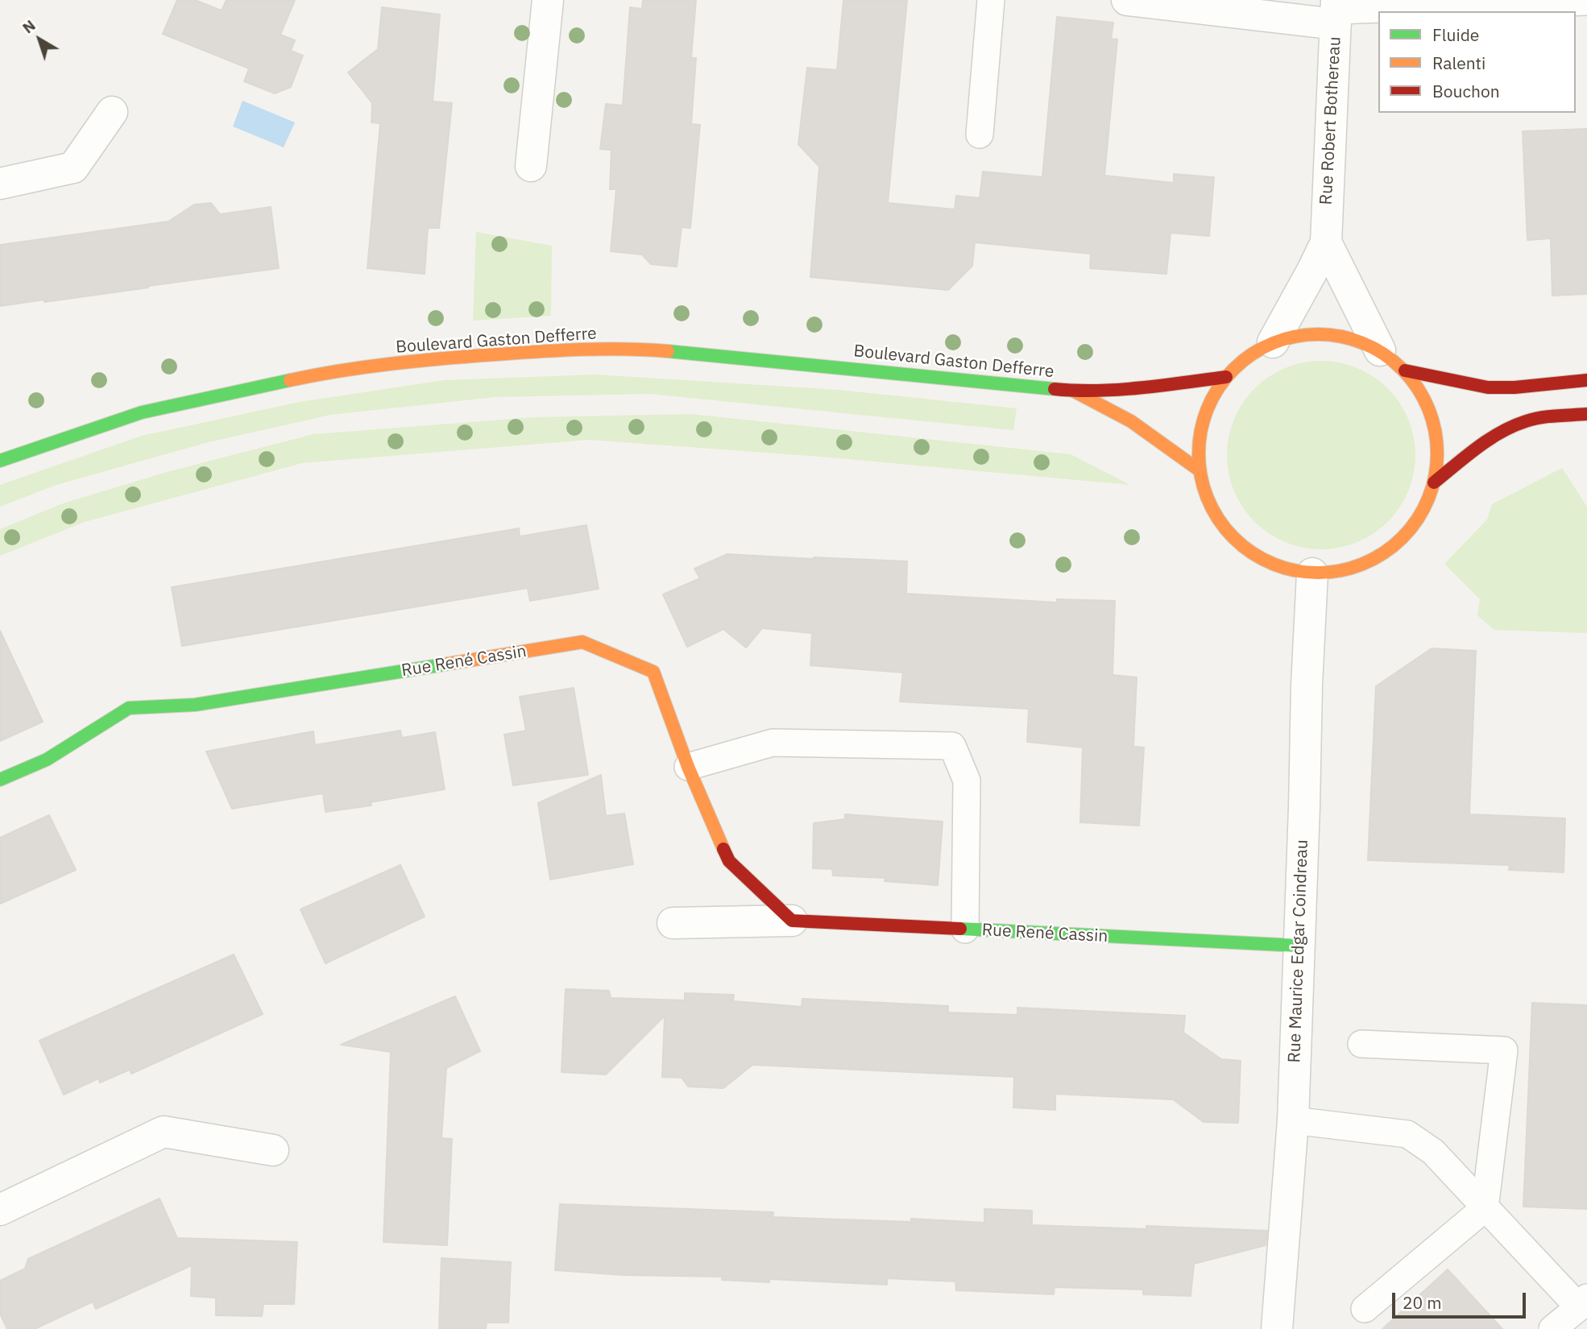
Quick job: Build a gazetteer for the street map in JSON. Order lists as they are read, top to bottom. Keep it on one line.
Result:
{"streets":{"main road":["Boulevard Gaston Defferre","Rue René Cassin"],"street":["Rue Robert Bothereau","Rue Maurice Edgar Coindreau"]},"crossings":[["Rue René Cassin","Rue Maurice Edgar Coindreau"]],"legend":["Fluide","Ralenti","Bouchon"],"scale_bar":"20 m","north":"top left"}
